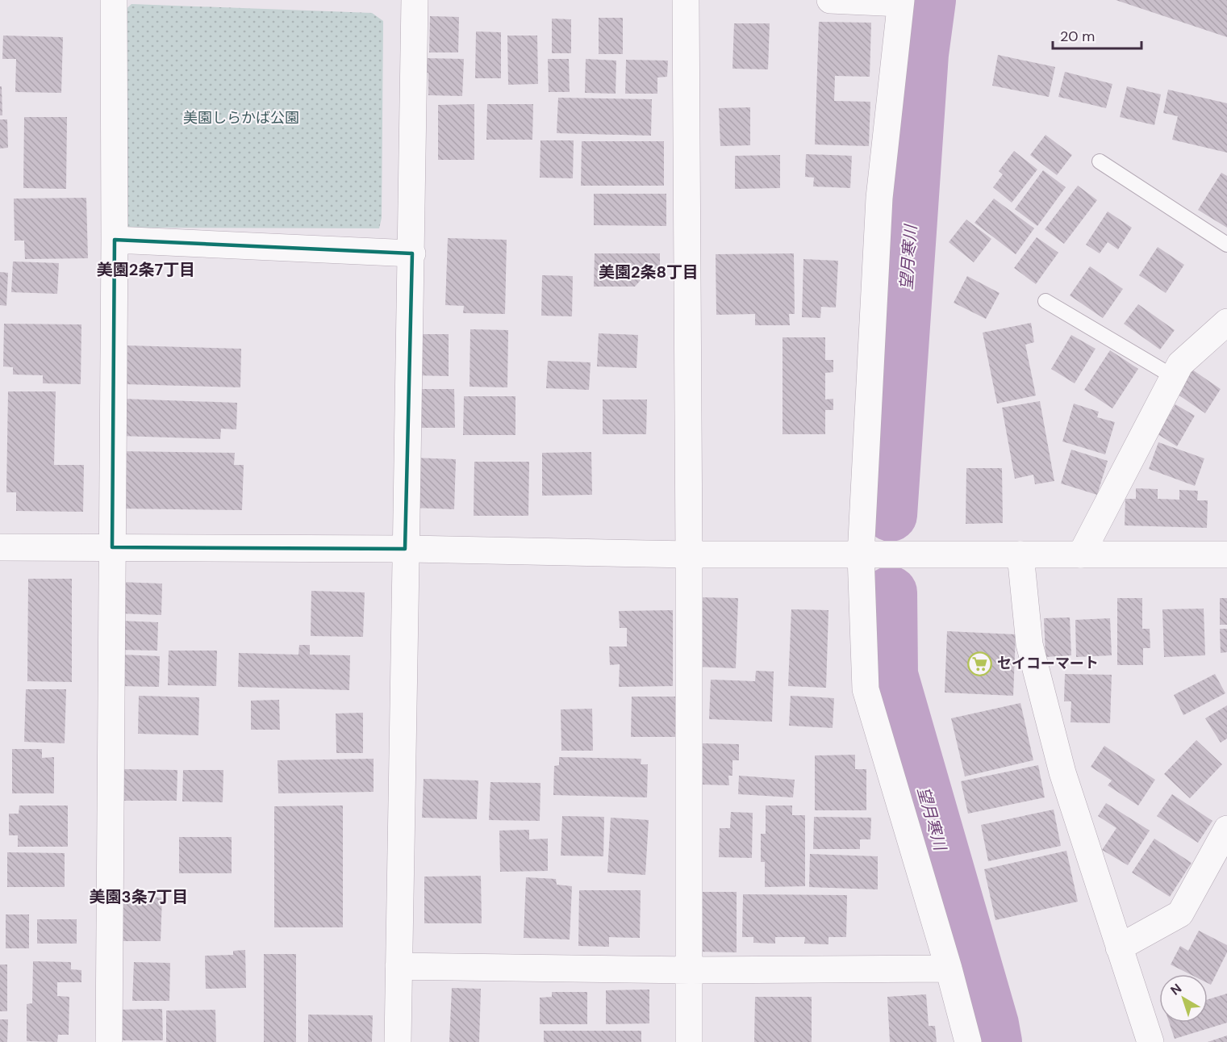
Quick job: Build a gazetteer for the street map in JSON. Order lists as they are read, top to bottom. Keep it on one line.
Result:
{"districts":["美園2条7丁目","美園2条8丁目","美園3条7丁目"],"water":["望月寒川"],"parks":["美園しらかば公園"],"places":{"supermarket":["セイコーマート"]},"scale_bar":"20 m","north":"top left"}
